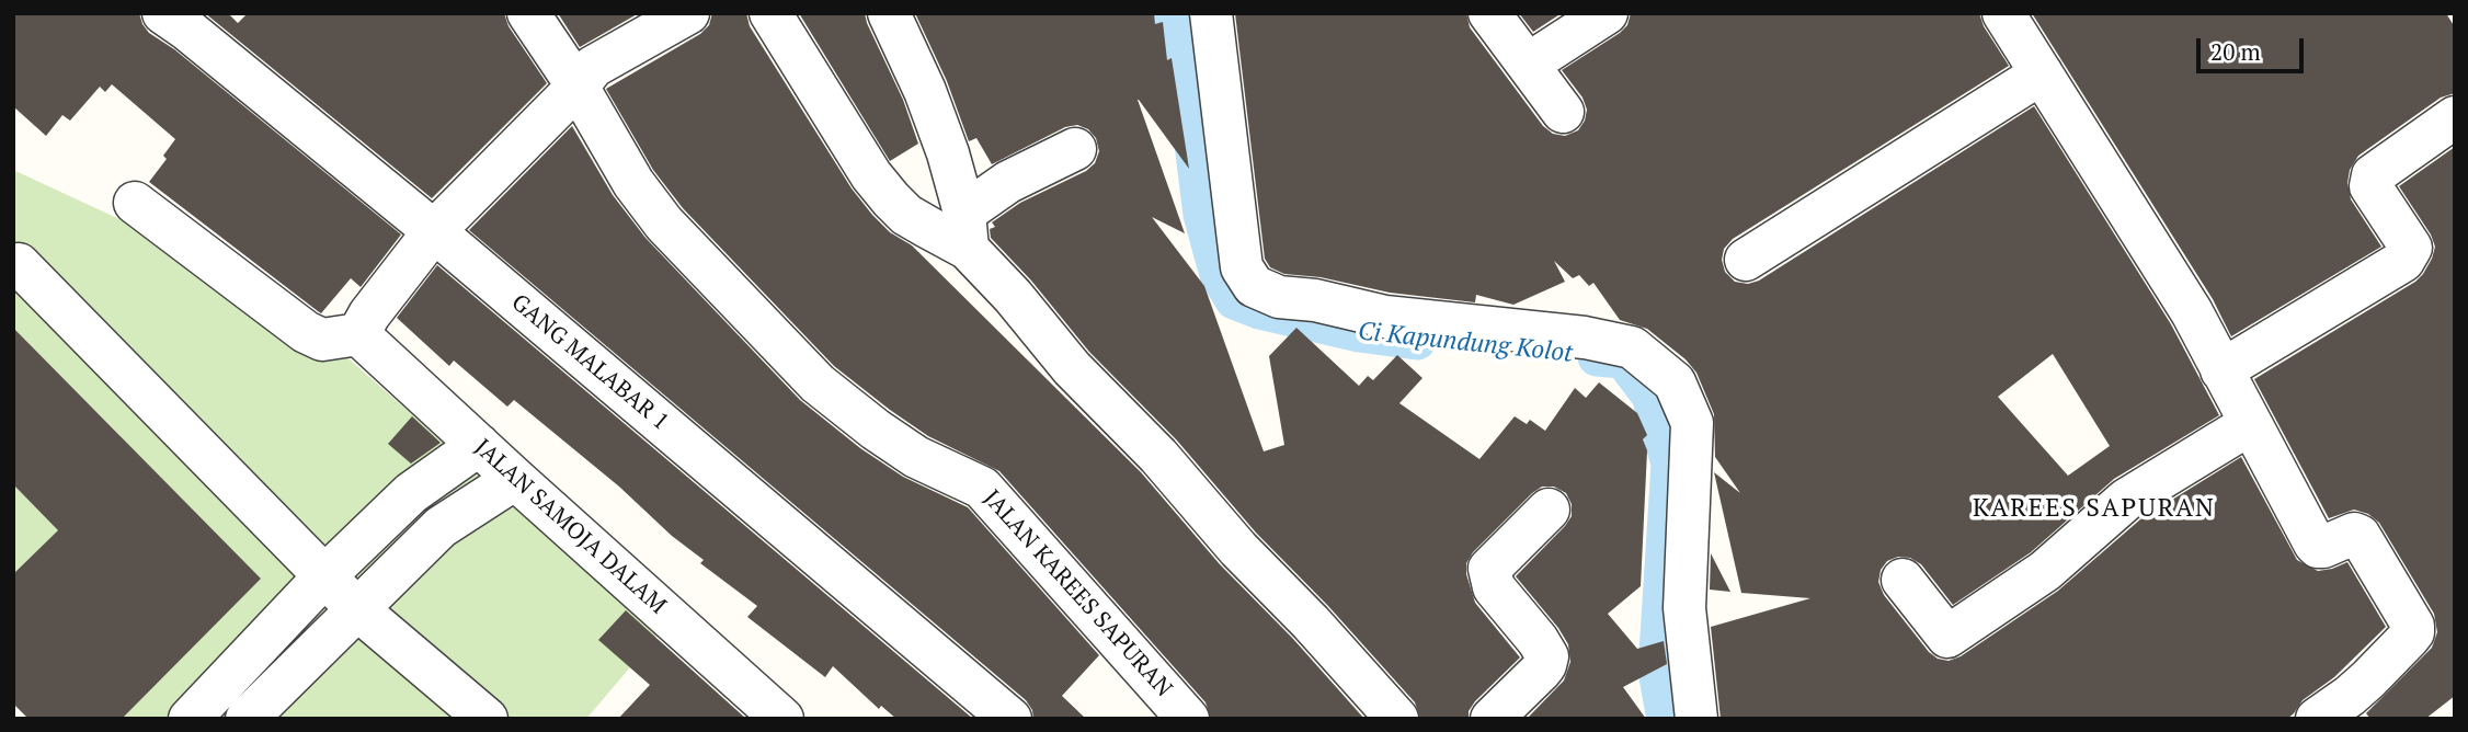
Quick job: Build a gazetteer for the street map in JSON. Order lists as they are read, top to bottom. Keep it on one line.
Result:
{"streets":{"street":["GANG MALABAR 1","JALAN SAMOJA DALAM","JALAN KAREES SAPURAN"]},"districts":["KAREES SAPURAN"],"water":["Ci Kapundung Kolot"],"scale_bar":"20 m"}
